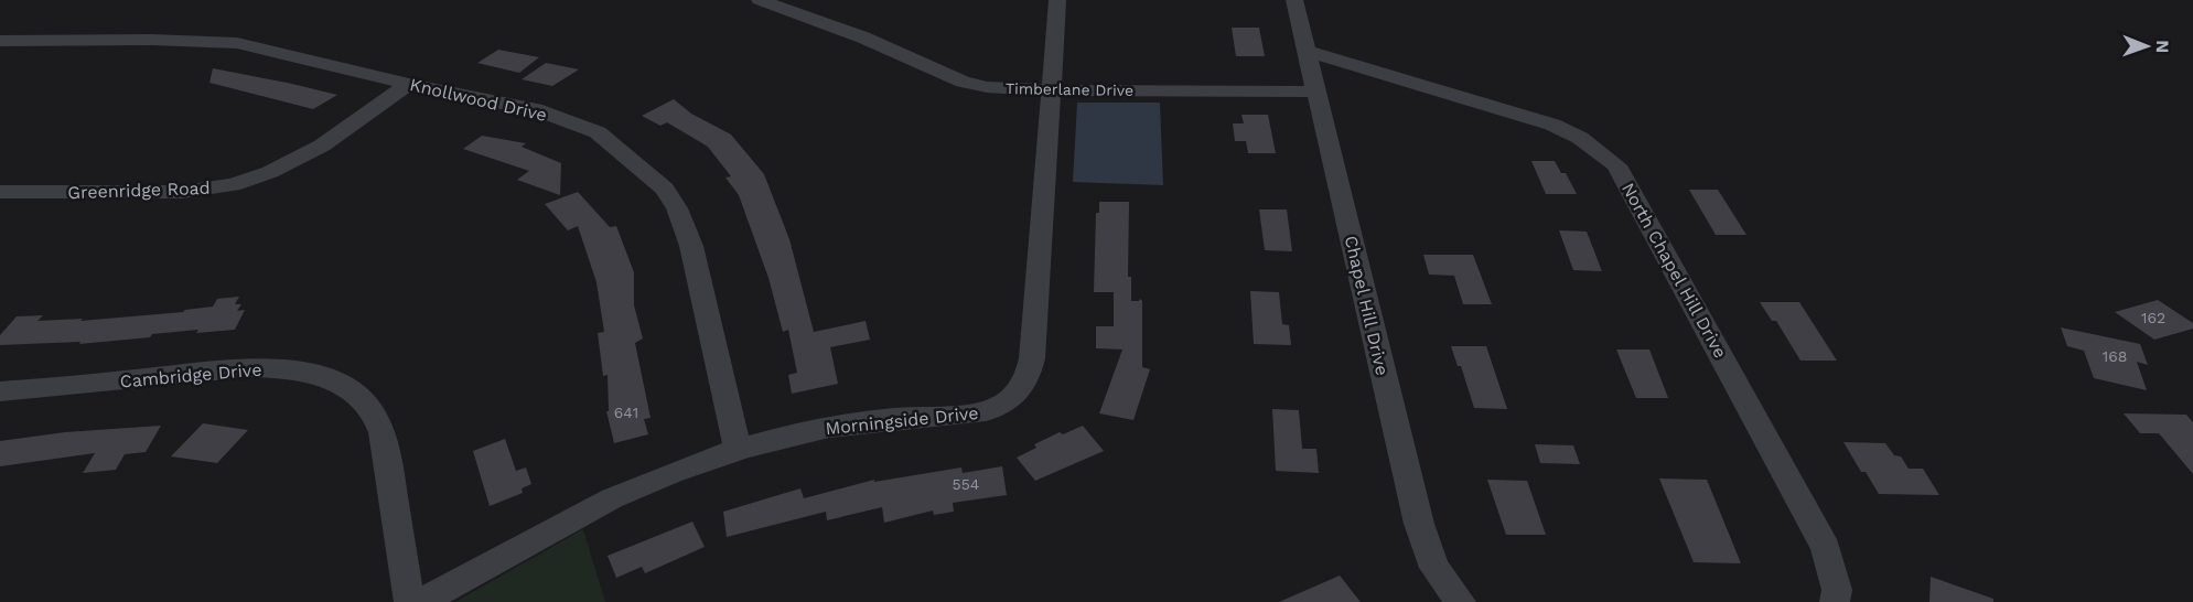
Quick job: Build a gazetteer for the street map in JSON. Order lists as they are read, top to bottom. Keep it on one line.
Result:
{"streets":{"street":["Timberlane Drive","Knollwood Drive","Greenridge Road","North Chapel Hill Drive","Chapel Hill Drive","Cambridge Drive","Morningside Drive"]},"crossings":[["Timberlane Drive","Chapel Hill Drive"],["Timberlane Drive","Morningside Drive"],["Knollwood Drive","Greenridge Road"],["Knollwood Drive","Morningside Drive"],["North Chapel Hill Drive","Chapel Hill Drive"]],"house_numbers":["162","168","641","554"],"north":"right"}
